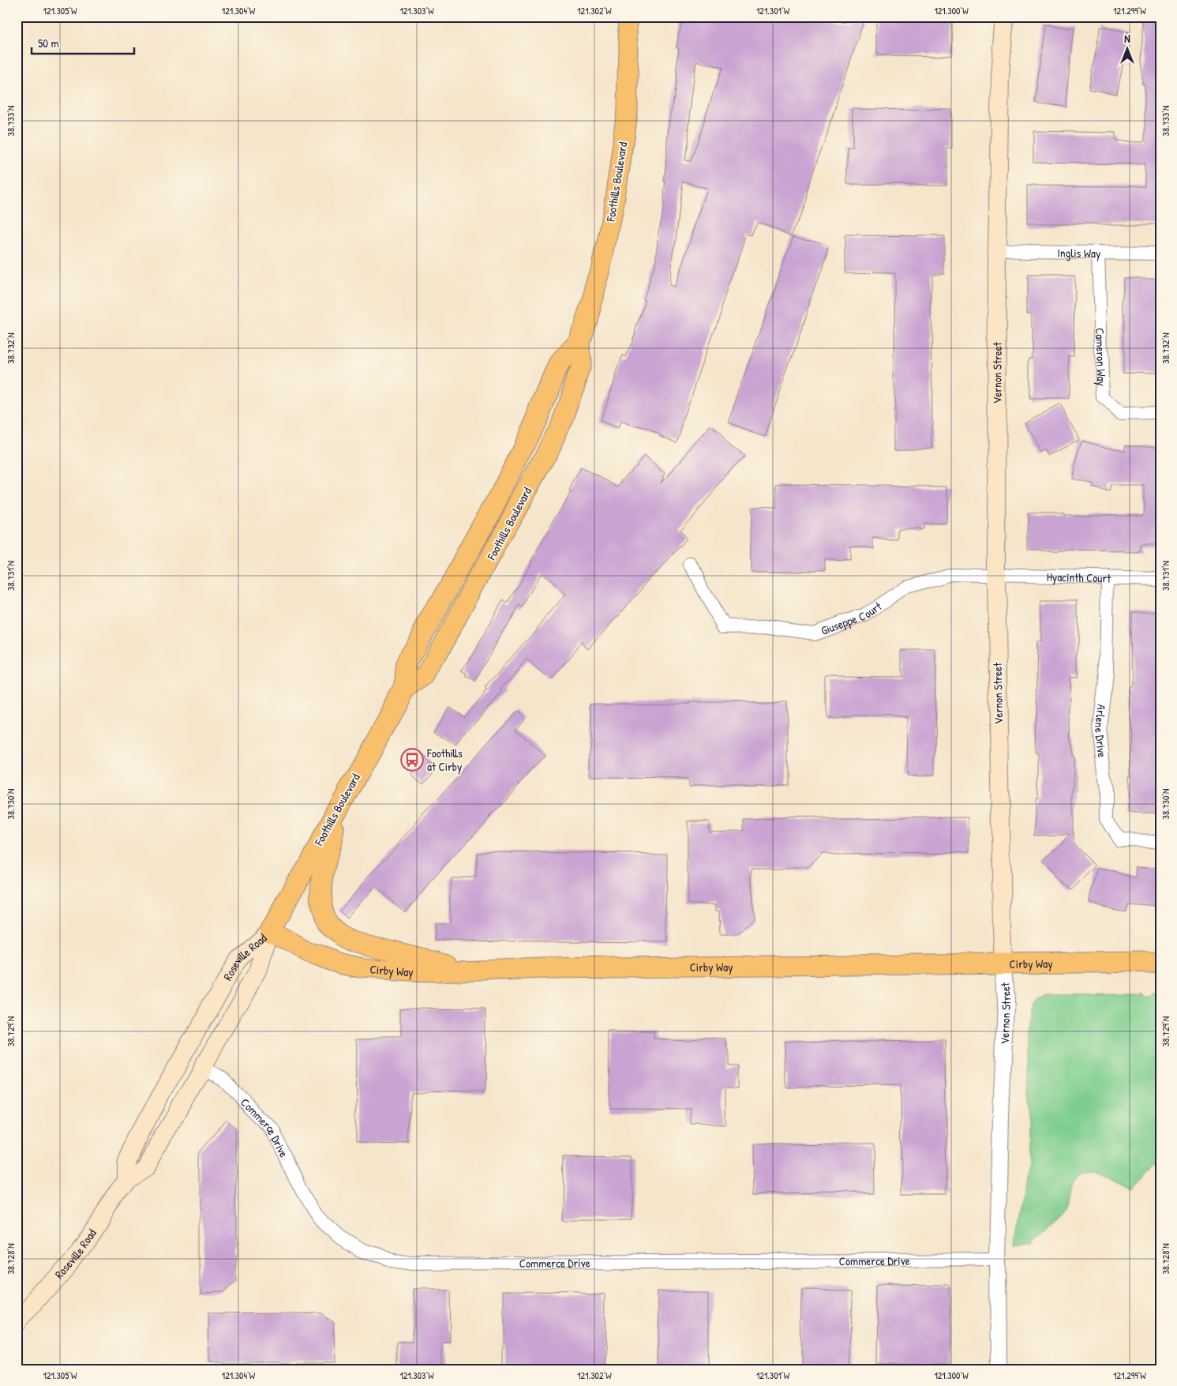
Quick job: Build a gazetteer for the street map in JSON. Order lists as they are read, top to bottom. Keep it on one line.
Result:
{"streets":{"main road":["Foothills Boulevard","Vernon Street","Roseville Road","Cirby Way"],"street":["Inglis Way","Cameron Way","Hyacinth Court","Giuseppe Court","Arlene Drive","Commerce Drive"]},"crossings":[["Foothills Boulevard","Roseville Road"],["Foothills Boulevard","Cirby Way"],["Inglis Way","Cameron Way"],["Inglis Way","Vernon Street"],["Vernon Street","Hyacinth Court"],["Vernon Street","Giuseppe Court"],["Vernon Street","Cirby Way"],["Vernon Street","Commerce Drive"],["Hyacinth Court","Giuseppe Court"],["Hyacinth Court","Arlene Drive"],["Roseville Road","Cirby Way"],["Roseville Road","Commerce Drive"]],"places":{"bus stop":["Foothills at Cirby"]},"scale_bar":"50 m","north":"top","coordinates":["121.305°W","121.304°W","121.303°W","121.302°W","121.301°W","121.300°W","121.299°W","38.733°N","38.732°N","38.731°N","38.730°N","38.729°N","38.728°N"]}
